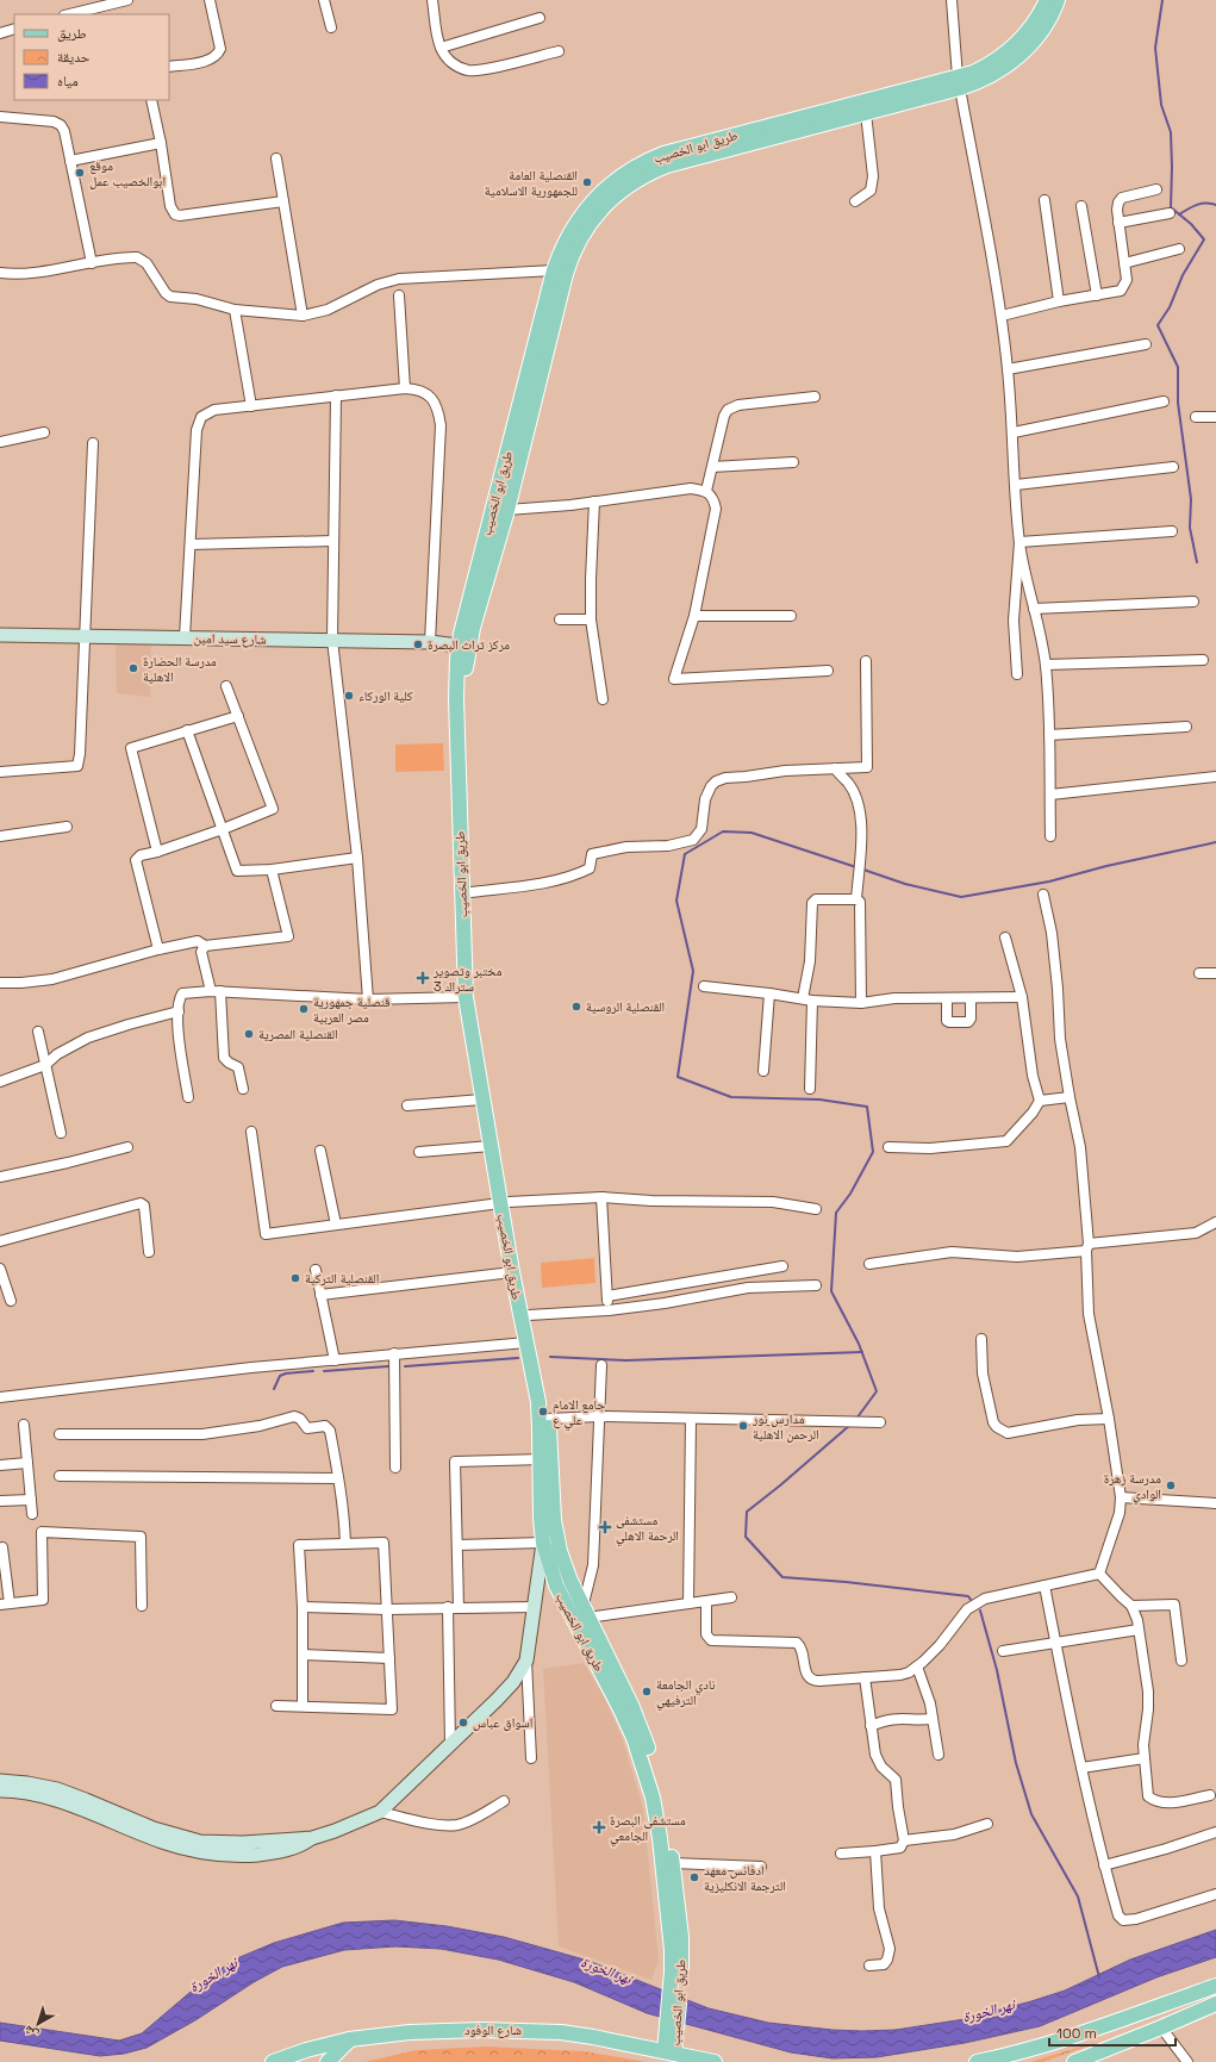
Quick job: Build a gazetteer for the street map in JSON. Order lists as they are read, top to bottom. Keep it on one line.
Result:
{"streets":{"main road":["طريق ابو الخصيب","شارع الوفود"],"street":["شارع سيد امين"]},"crossings":[["طريق ابو الخصيب","شارع سيد امين"],["طريق ابو الخصيب","شارع الوفود"]],"water":["نهر الخورة"],"places":{"other":["موقع ابوالخصيب عمل","القنصلية العامة للجمهورية الاسلامية","مركز تراث البصرة","مدرسة الحضارة الاهلية","كلية الوركاء","القنصلية الروسية","قنصلية جمهورية مصر العربية","القنصلية المصرية","القنصلية التركية","جامع الامام علي ع","مدارس نور الرحمن الاهلية","مدرسة زهرة الوادي","نادي الجامعة الترفيهي","اسواق عباس","ادفانس معهد الترجمة الانكليزية"],"health":["مختبر وتصوير ستراك 3","مستشفى الرحمة الاهلي","مستشفى البصرة الجامعي"]},"legend":["طريق","حديقة","مياه"],"scale_bar":"100 m","north":"bottom left"}
